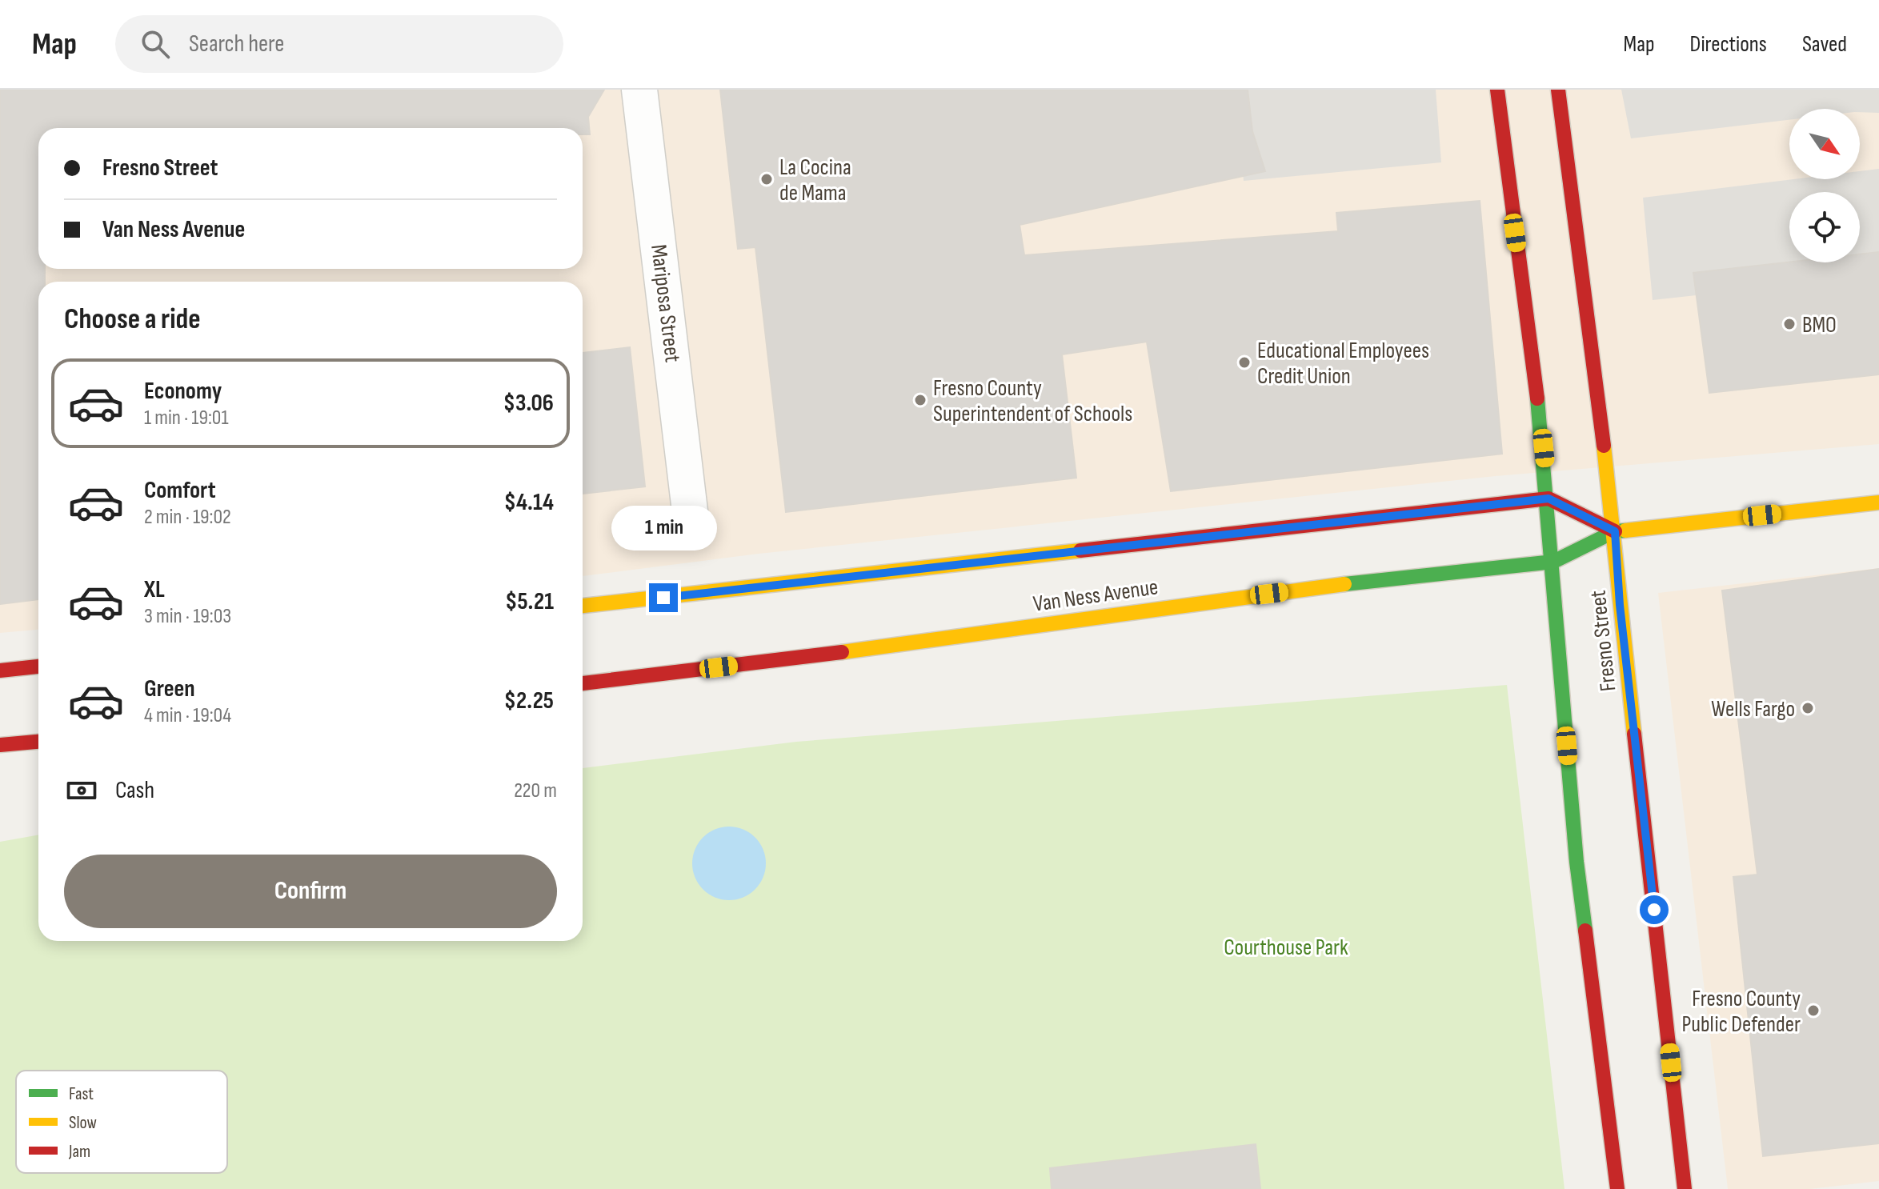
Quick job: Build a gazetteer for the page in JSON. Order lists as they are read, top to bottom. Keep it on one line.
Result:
{"streets":{"main road":["Van Ness Avenue","Fresno Street"],"street":["Mariposa Street"]},"crossings":[["Van Ness Avenue","Fresno Street"]],"parks":["Courthouse Park"],"places":["La Cocina de Mama","BMO","Educational Employees Credit Union","Fresno County Superintendent of Schools","Wells Fargo","Fresno County Public Defender"],"legend":["Fast","Slow","Jam"],"north":"bottom right","page":{"header":"Map","search":"Search here","nav":["Map","Directions","Saved"],"banner":["Fresno Street","Van Ness Avenue"],"heading":"Choose a ride","list":[{"name":"Economy","note":"1 min · 19:01","value":"$3.06"},{"name":"Comfort","note":"2 min · 19:02","value":"$4.14"},{"name":"XL","note":"3 min · 19:03","value":"$5.21"},{"name":"Green","note":"4 min · 19:04","value":"$2.25"}],"bubble":"1 min","pay":["Cash","220 m"],"buttons":"Confirm"}}
